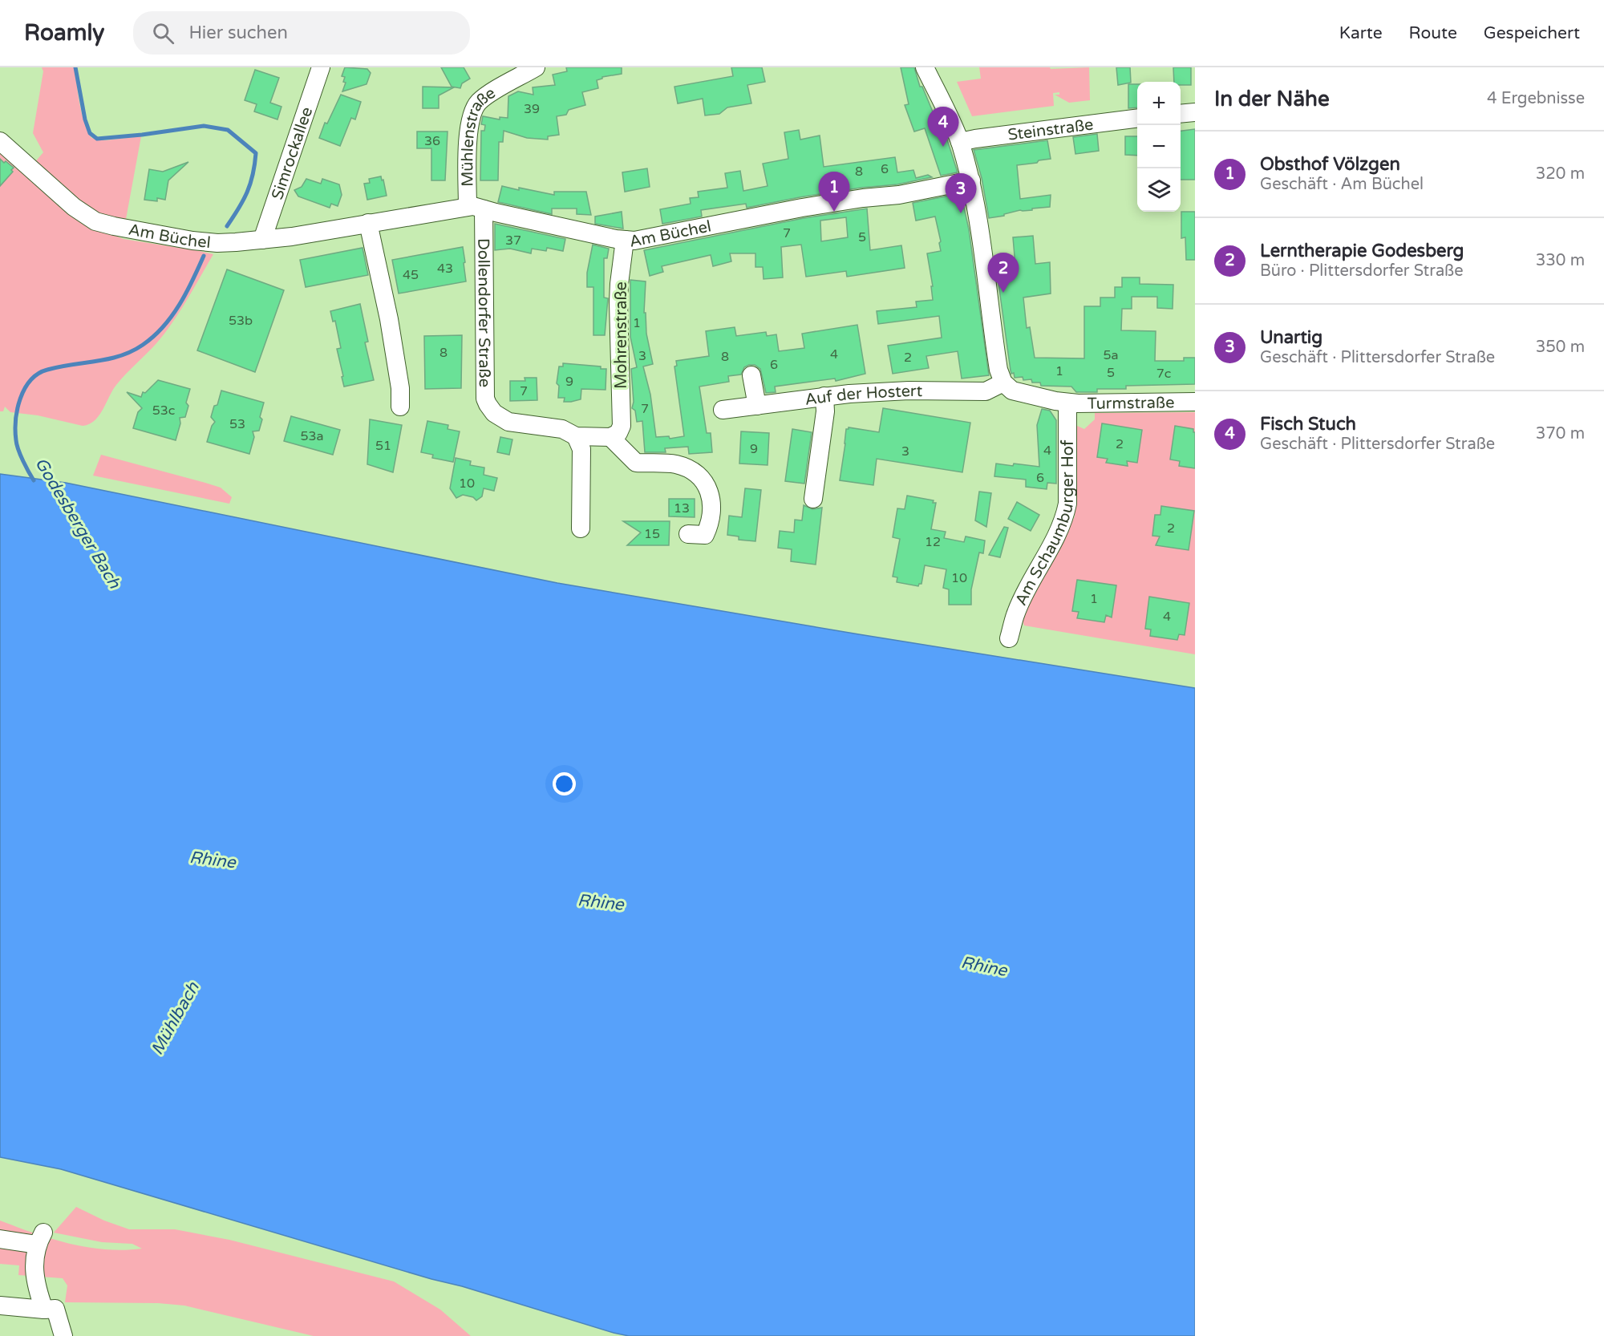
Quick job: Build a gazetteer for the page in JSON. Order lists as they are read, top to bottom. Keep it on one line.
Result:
{"streets":{"street":["Steinstraße","Mühlenstraße","Simrockallee","Am Büchel","Dollendorfer Straße","Mohrenstraße","Auf der Hostert","Turmstraße","Am Schaumburger Hof"]},"crossings":[["Mühlenstraße","Am Büchel"],["Mühlenstraße","Dollendorfer Straße"],["Simrockallee","Am Büchel"],["Am Büchel","Dollendorfer Straße"],["Am Büchel","Mohrenstraße"],["Dollendorfer Straße","Mohrenstraße"],["Auf der Hostert","Turmstraße"],["Turmstraße","Am Schaumburger Hof"]],"water":["Godesberger Bach","Rhine","Mühlbach"],"house_numbers":["39","36","6","8","7","5","37","43","45","53b","1","8","4","5a","3","8","2","6","1","5","7c","9","7","7","53c","53","53a","2","51","9","4","3","6","10","13","2","15","12","10","1","4"],"page":{"header":"Roamly","search":"Hier suchen","nav":["Karte","Route","Gespeichert"],"heading":["In der Nähe","4 Ergebnisse"],"map_buttons":["+","−"],"pins":["4","1","3","2"],"list":[{"mark":"1","name":"Obsthof Völzgen","note":"Geschäft · Am Büchel","value":"320 m"},{"mark":"2","name":"Lerntherapie Godesberg","note":"Büro · Plittersdorfer Straße","value":"330 m"},{"mark":"3","name":"Unartig","note":"Geschäft · Plittersdorfer Straße","value":"350 m"},{"mark":"4","name":"Fisch Stuch","note":"Geschäft · Plittersdorfer Straße","value":"370 m"}]}}
